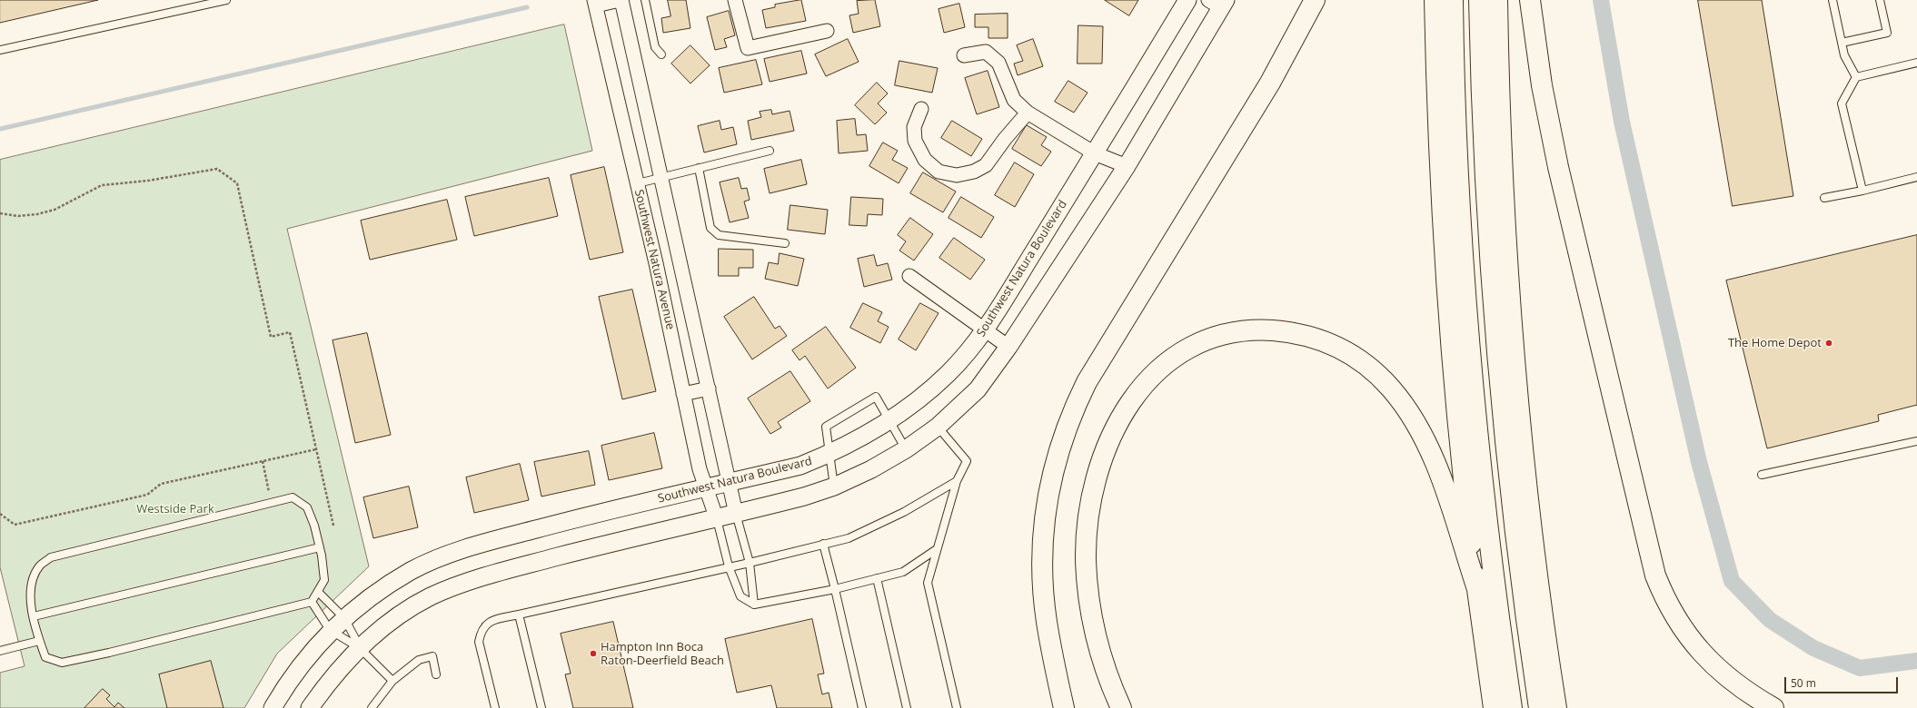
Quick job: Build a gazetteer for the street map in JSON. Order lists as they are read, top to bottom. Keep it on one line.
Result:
{"streets":{"street":["Southwest Natura Avenue","Southwest Natura Boulevard"]},"crossings":[["Southwest Natura Avenue","Southwest Natura Boulevard"]],"parks":["Westside Park"],"places":["The Home Depot","Hampton Inn Boca Raton-Deerfield Beach"],"scale_bar":"50 m"}
